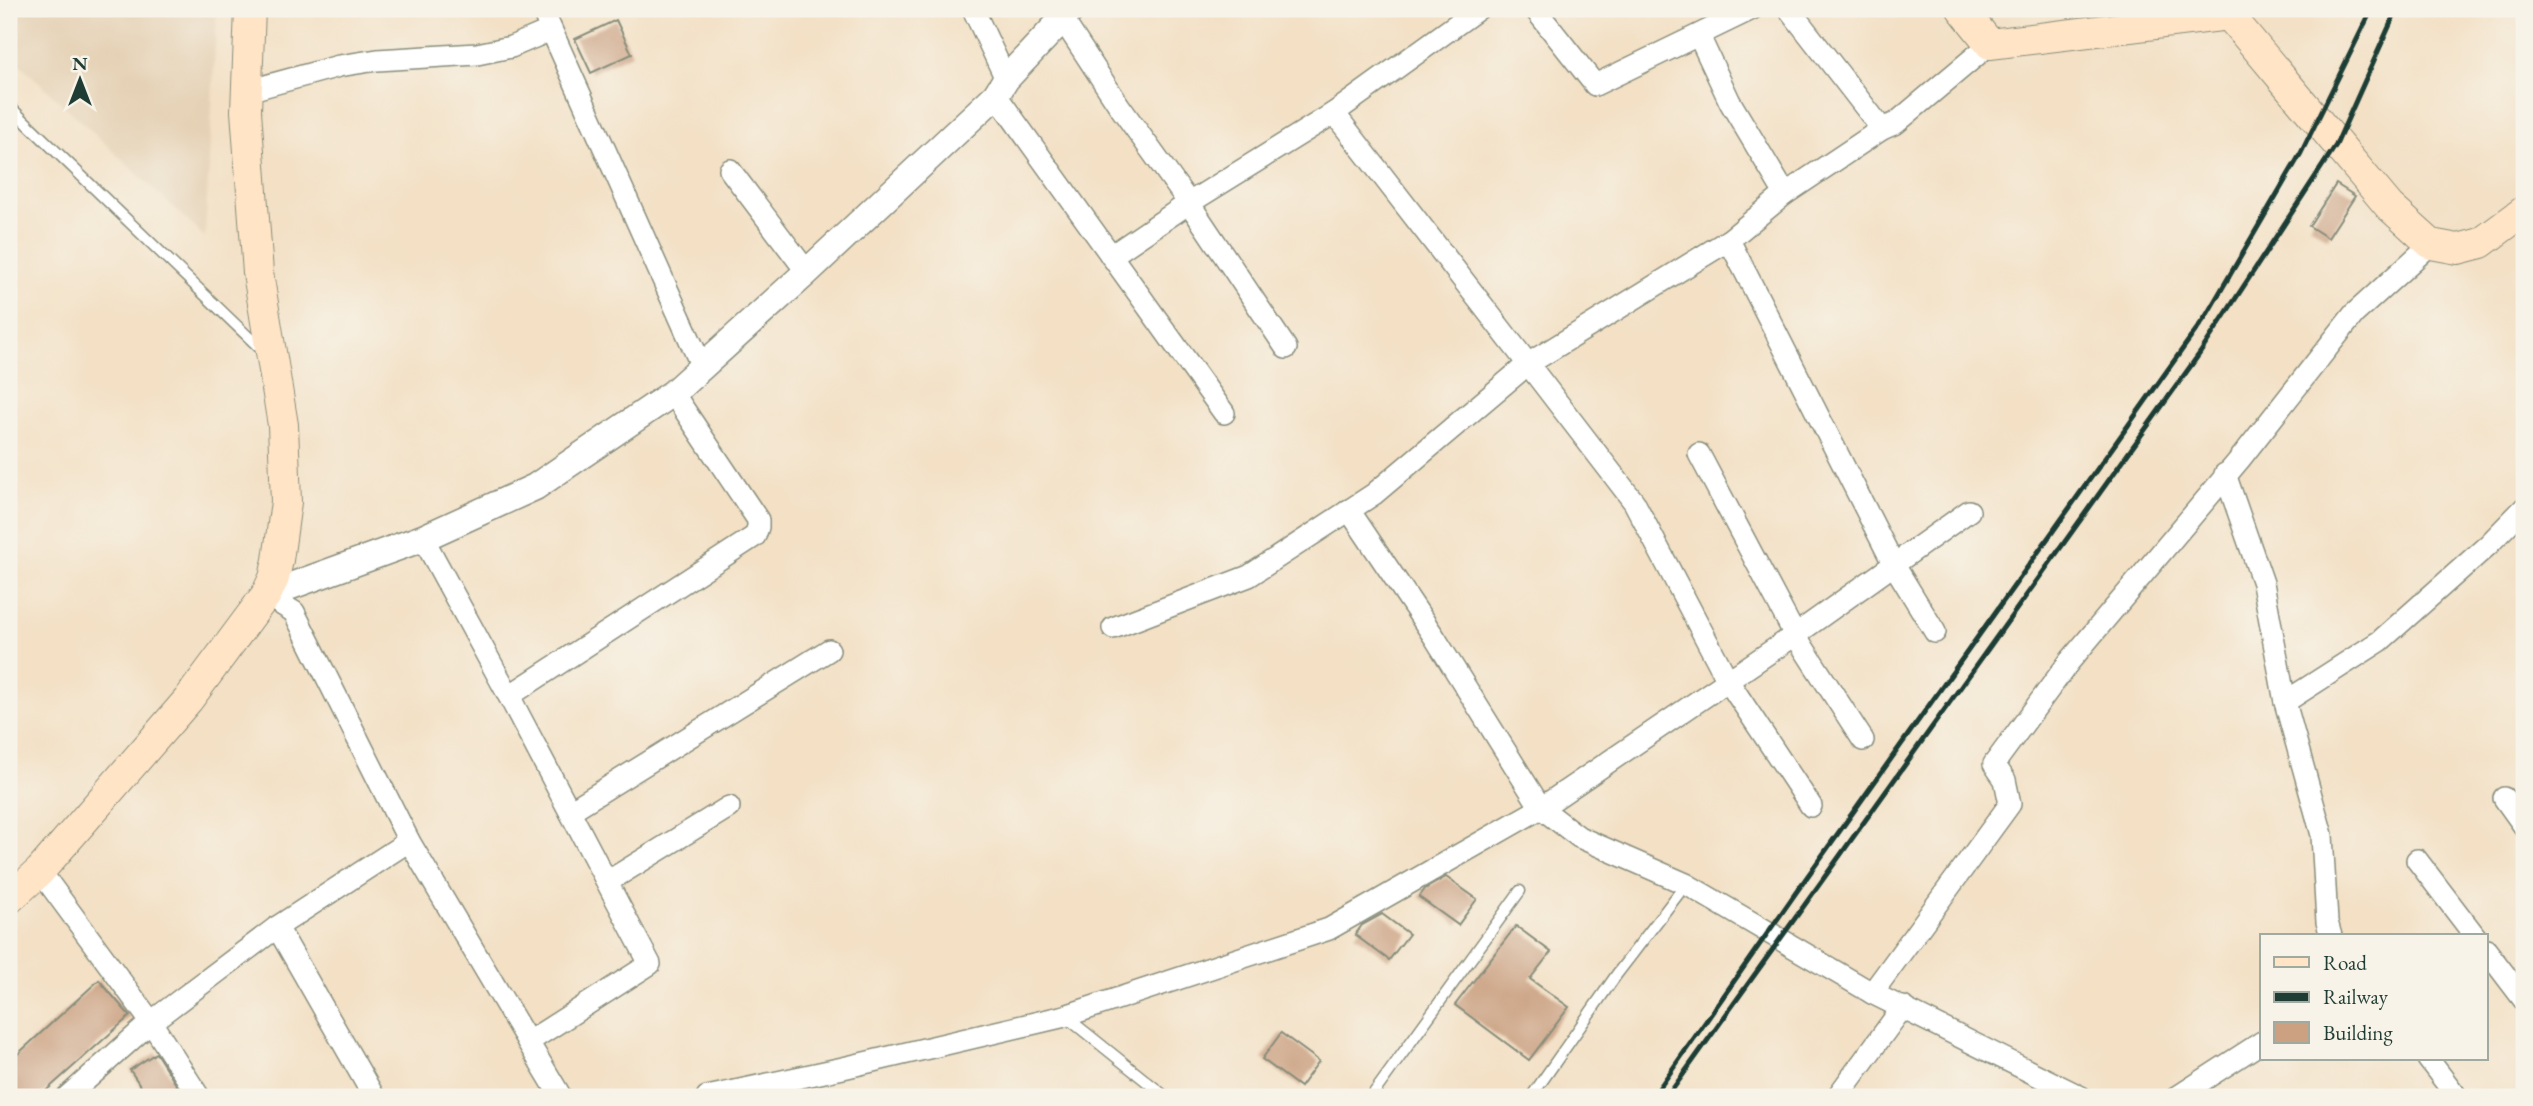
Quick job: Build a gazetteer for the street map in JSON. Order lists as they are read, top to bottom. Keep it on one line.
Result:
{"legend":["Road","Railway","Building"],"north":"top"}
